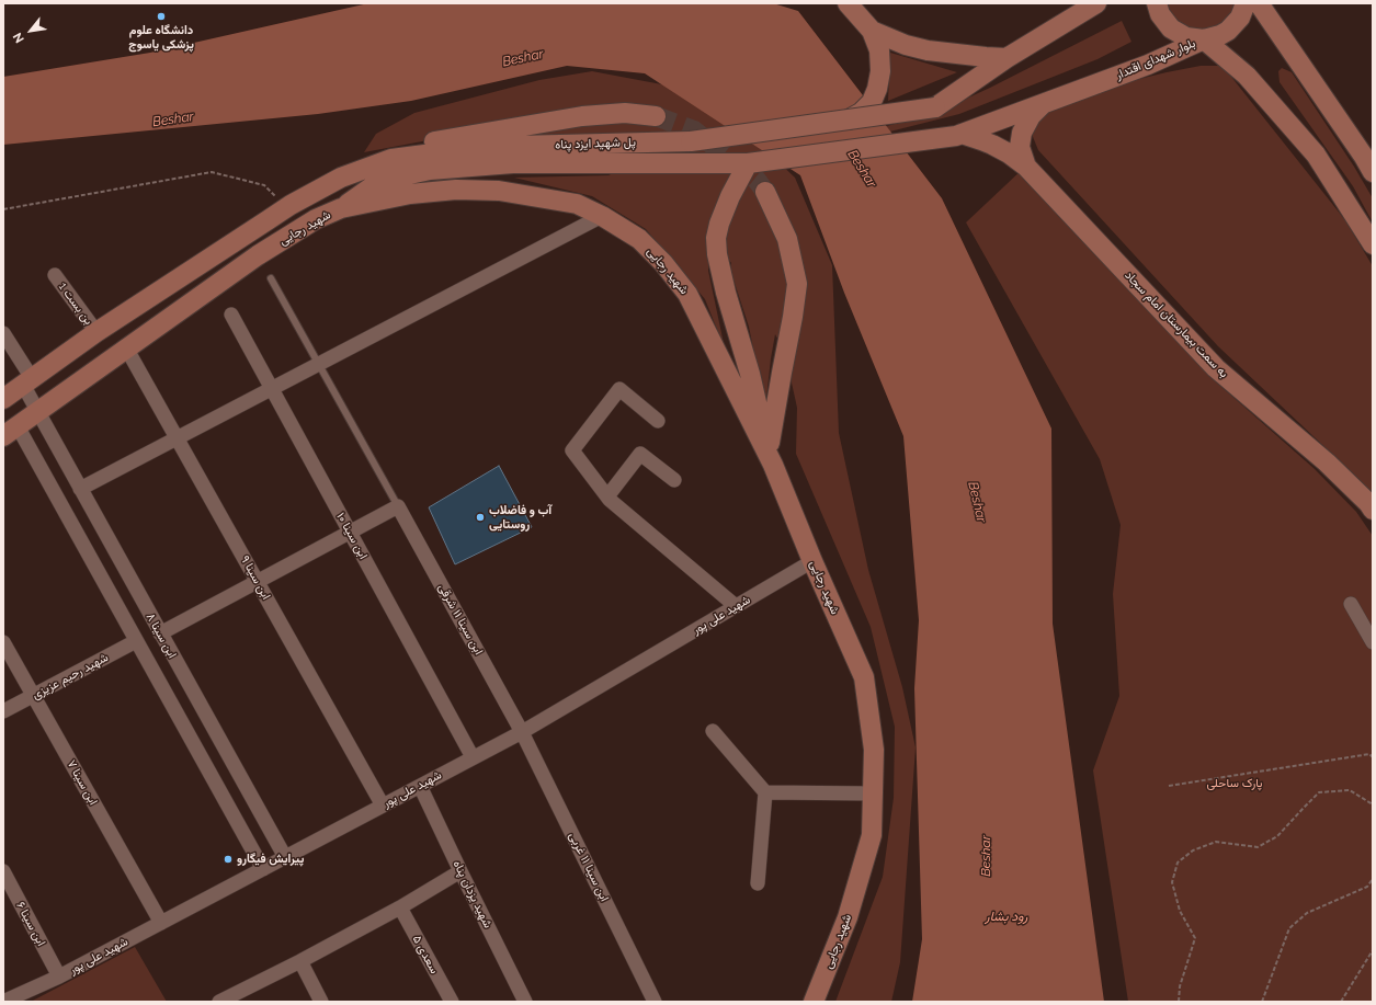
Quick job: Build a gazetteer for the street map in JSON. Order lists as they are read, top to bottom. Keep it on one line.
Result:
{"streets":{"street":["بلوار شهدای اقتدار","پل شهید ایزد پناه","شهید رجایی","بن بست 1","به سمت بیمارستان امام سجاد","ابن سینا ۱۰","ابن سینا ۹","شهید علی پور","ابن سینا ۱۱ شرقی","ابن سینا ۸","شهید رحیم عزیزی","ابن سینا ۷","ابن سینا ۱۱ غربی","شهید یزدان پناه","ابن سینا ۶","سعدی ۵"]},"crossings":[["بلوار شهدای اقتدار","پل شهید ایزد پناه"],["بلوار شهدای اقتدار","به سمت بیمارستان امام سجاد"],["پل شهید ایزد پناه","شهید رجایی"],["پل شهید ایزد پناه","به سمت بیمارستان امام سجاد"],["شهید رجایی","ابن سینا ۹"],["شهید رجایی","شهید علی پور"],["شهید رجایی","ابن سینا ۸"],["ابن سینا ۱۰","شهید علی پور"],["ابن سینا ۹","شهید علی پور"],["شهید علی پور","ابن سینا ۱۱ شرقی"],["شهید علی پور","ابن سینا ۸"],["شهید علی پور","ابن سینا ۷"],["شهید علی پور","ابن سینا ۱۱ غربی"],["شهید علی پور","شهید یزدان پناه"],["شهید علی پور","ابن سینا ۶"],["ابن سینا ۱۱ شرقی","ابن سینا ۱۱ غربی"],["ابن سینا ۸","شهید رحیم عزیزی"],["شهید رحیم عزیزی","ابن سینا ۷"]],"water":["Beshar","رود بشار"],"parks":["پارک ساحلی"],"places":["دانشگاه علوم پزشکی یاسوج","آب و فاضلاب روستایی","پیرایش فیگارو"],"north":"bottom left"}
